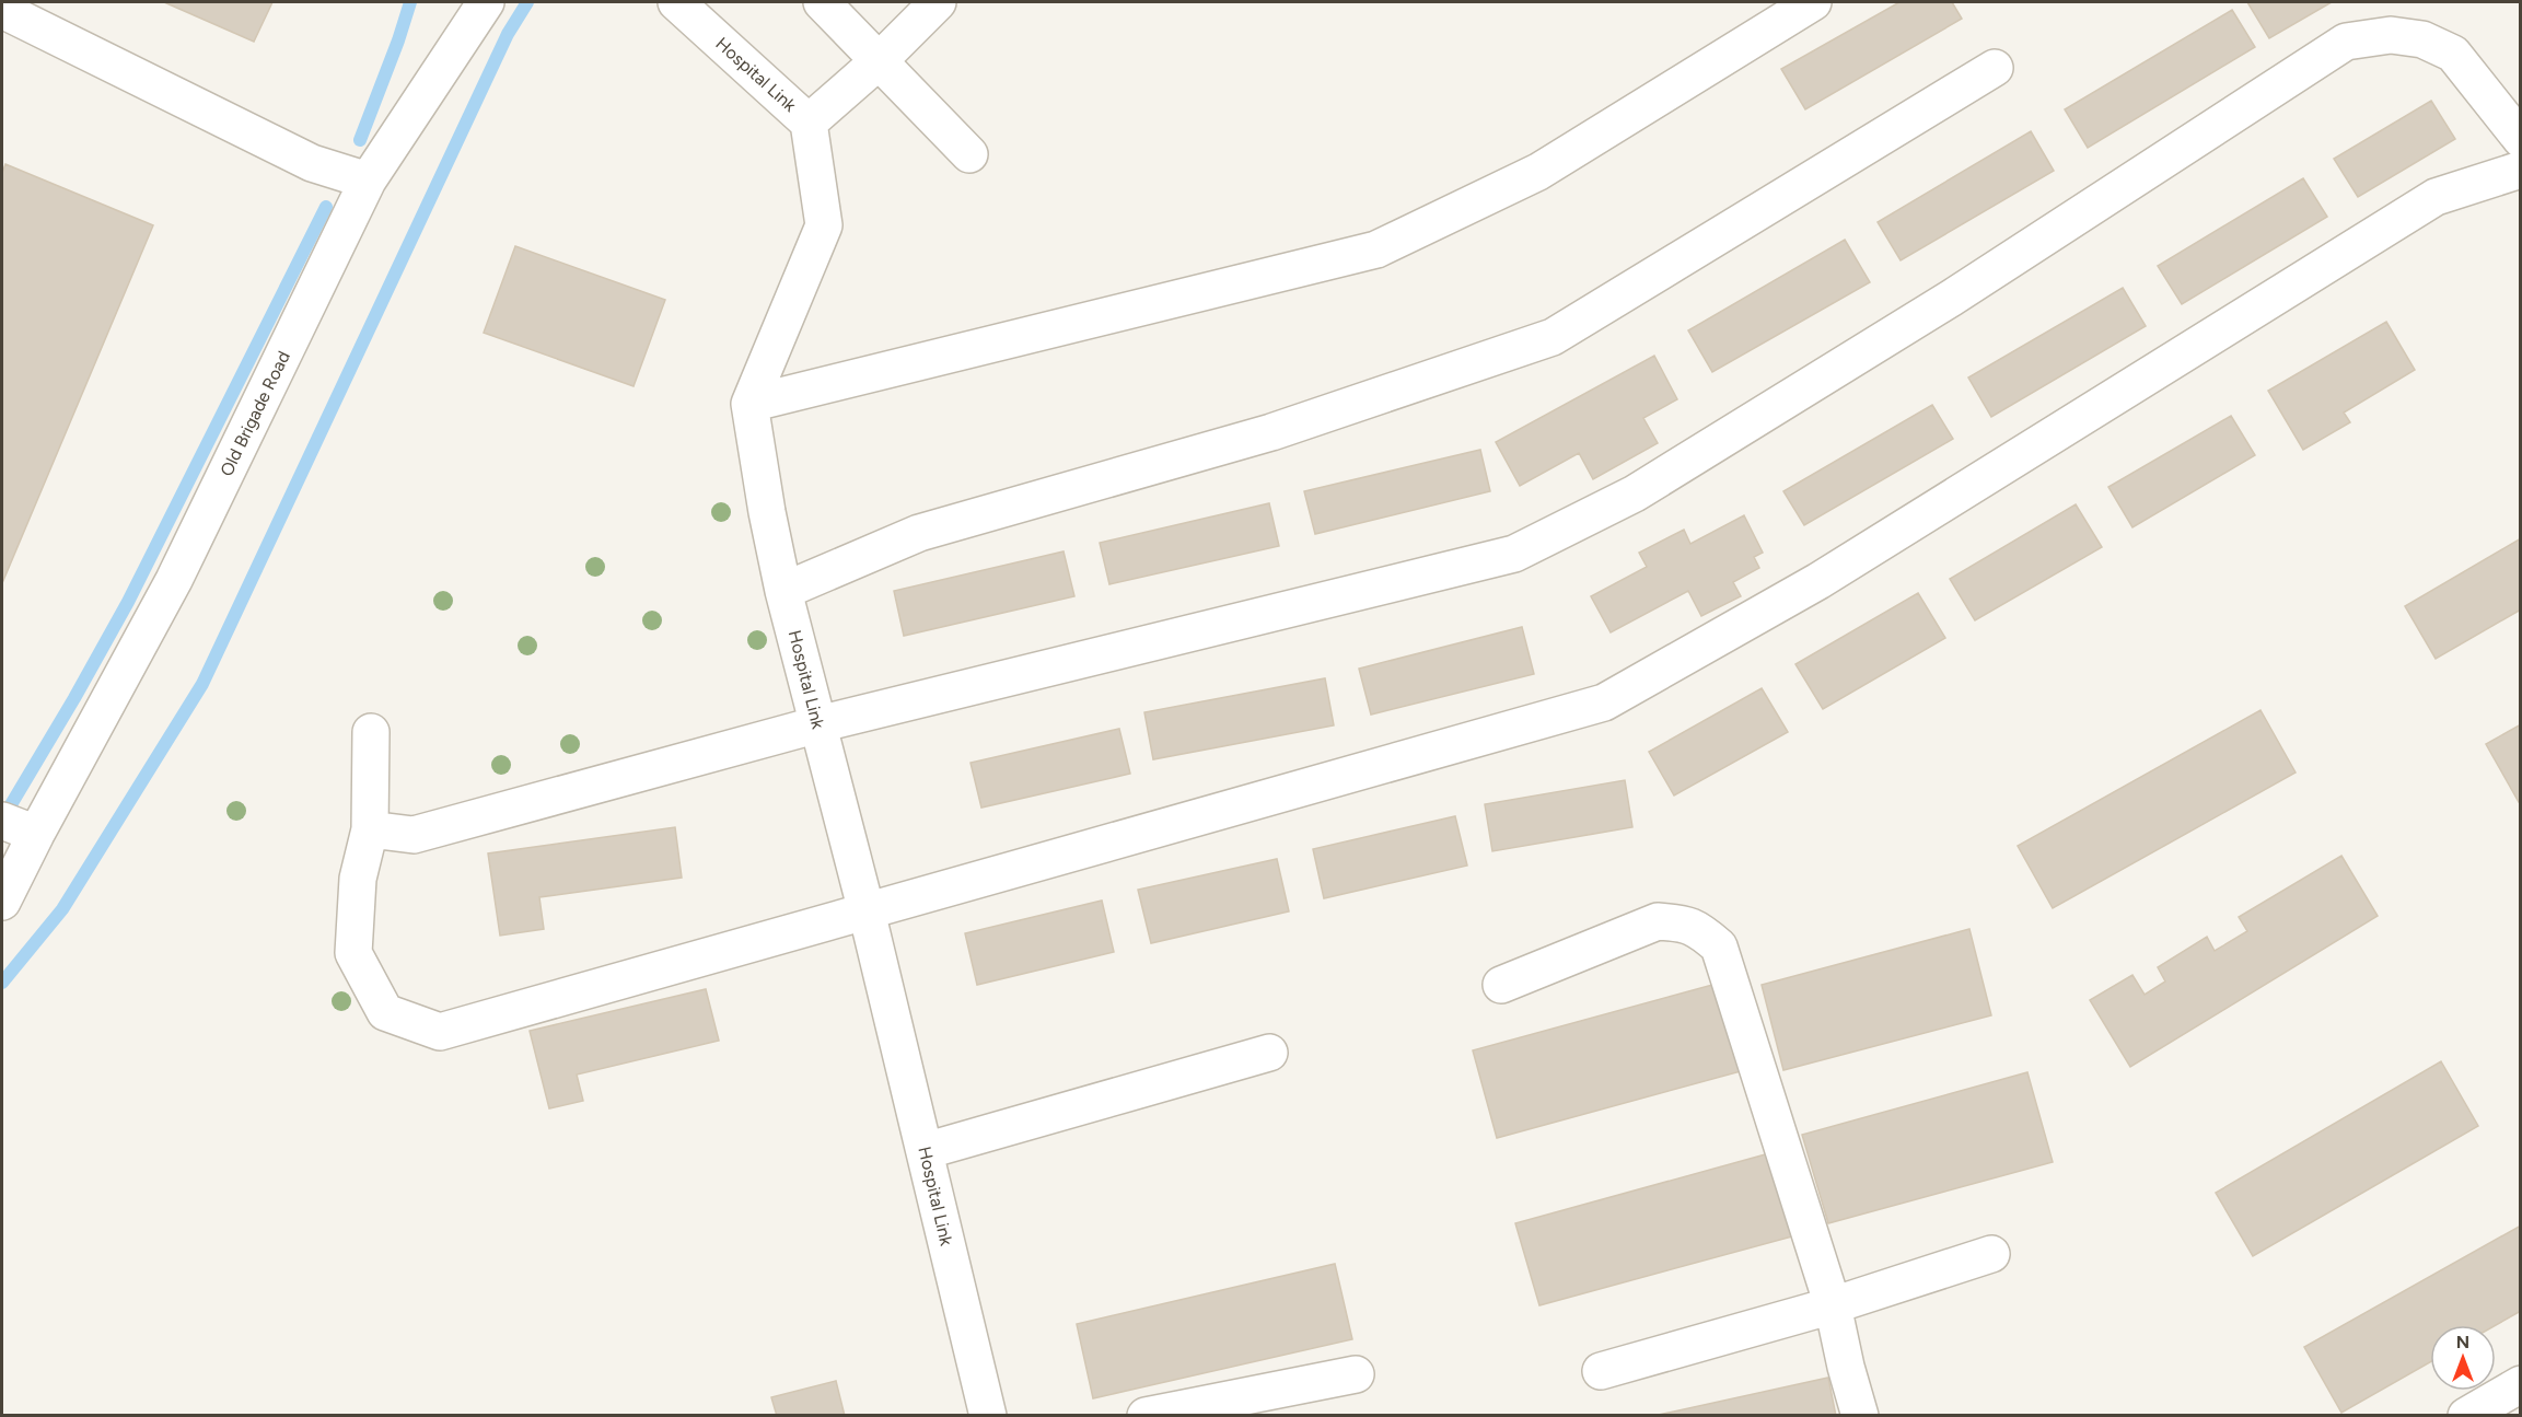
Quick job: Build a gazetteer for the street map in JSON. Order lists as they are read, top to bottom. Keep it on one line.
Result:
{"streets":{"street":["Hospital Link","Old Brigade Road"]},"north":"top"}
